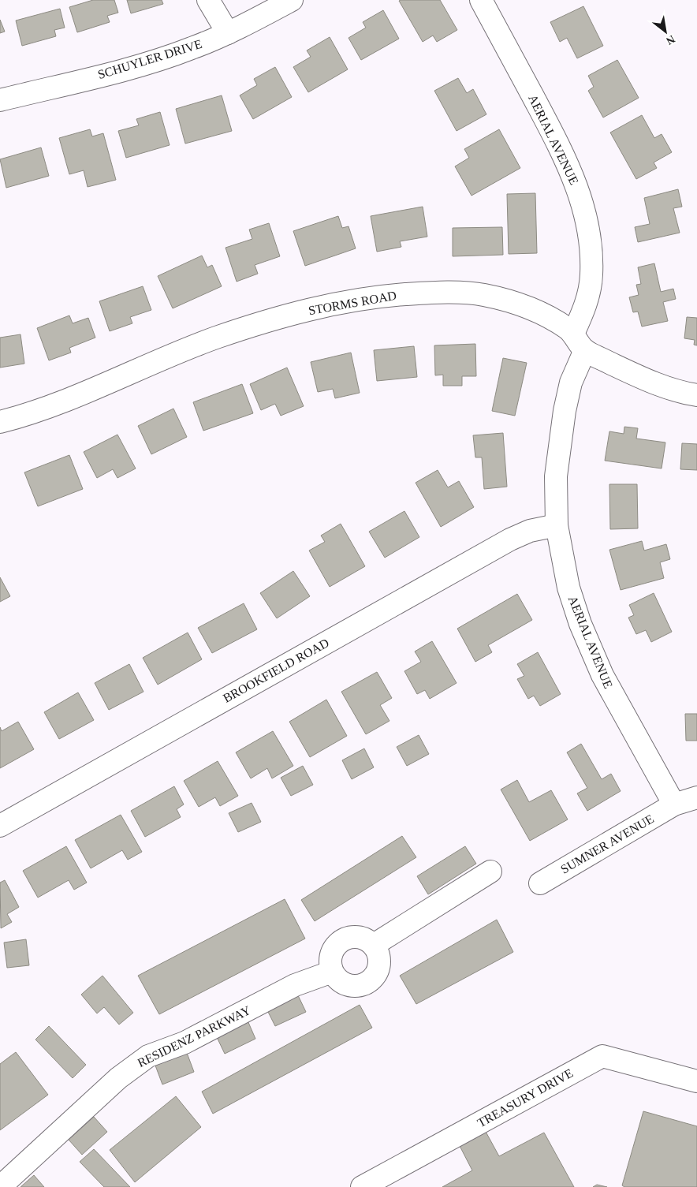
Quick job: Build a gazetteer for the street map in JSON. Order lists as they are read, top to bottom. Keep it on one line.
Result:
{"streets":{"street":["SCHUYLER DRIVE","AERIAL AVENUE","STORMS ROAD","BROOKFIELD ROAD","SUMNER AVENUE","RESIDENZ PARKWAY","TREASURY DRIVE"]},"crossings":[["AERIAL AVENUE","STORMS ROAD"],["AERIAL AVENUE","BROOKFIELD ROAD"],["AERIAL AVENUE","SUMNER AVENUE"]],"north":"bottom right"}
